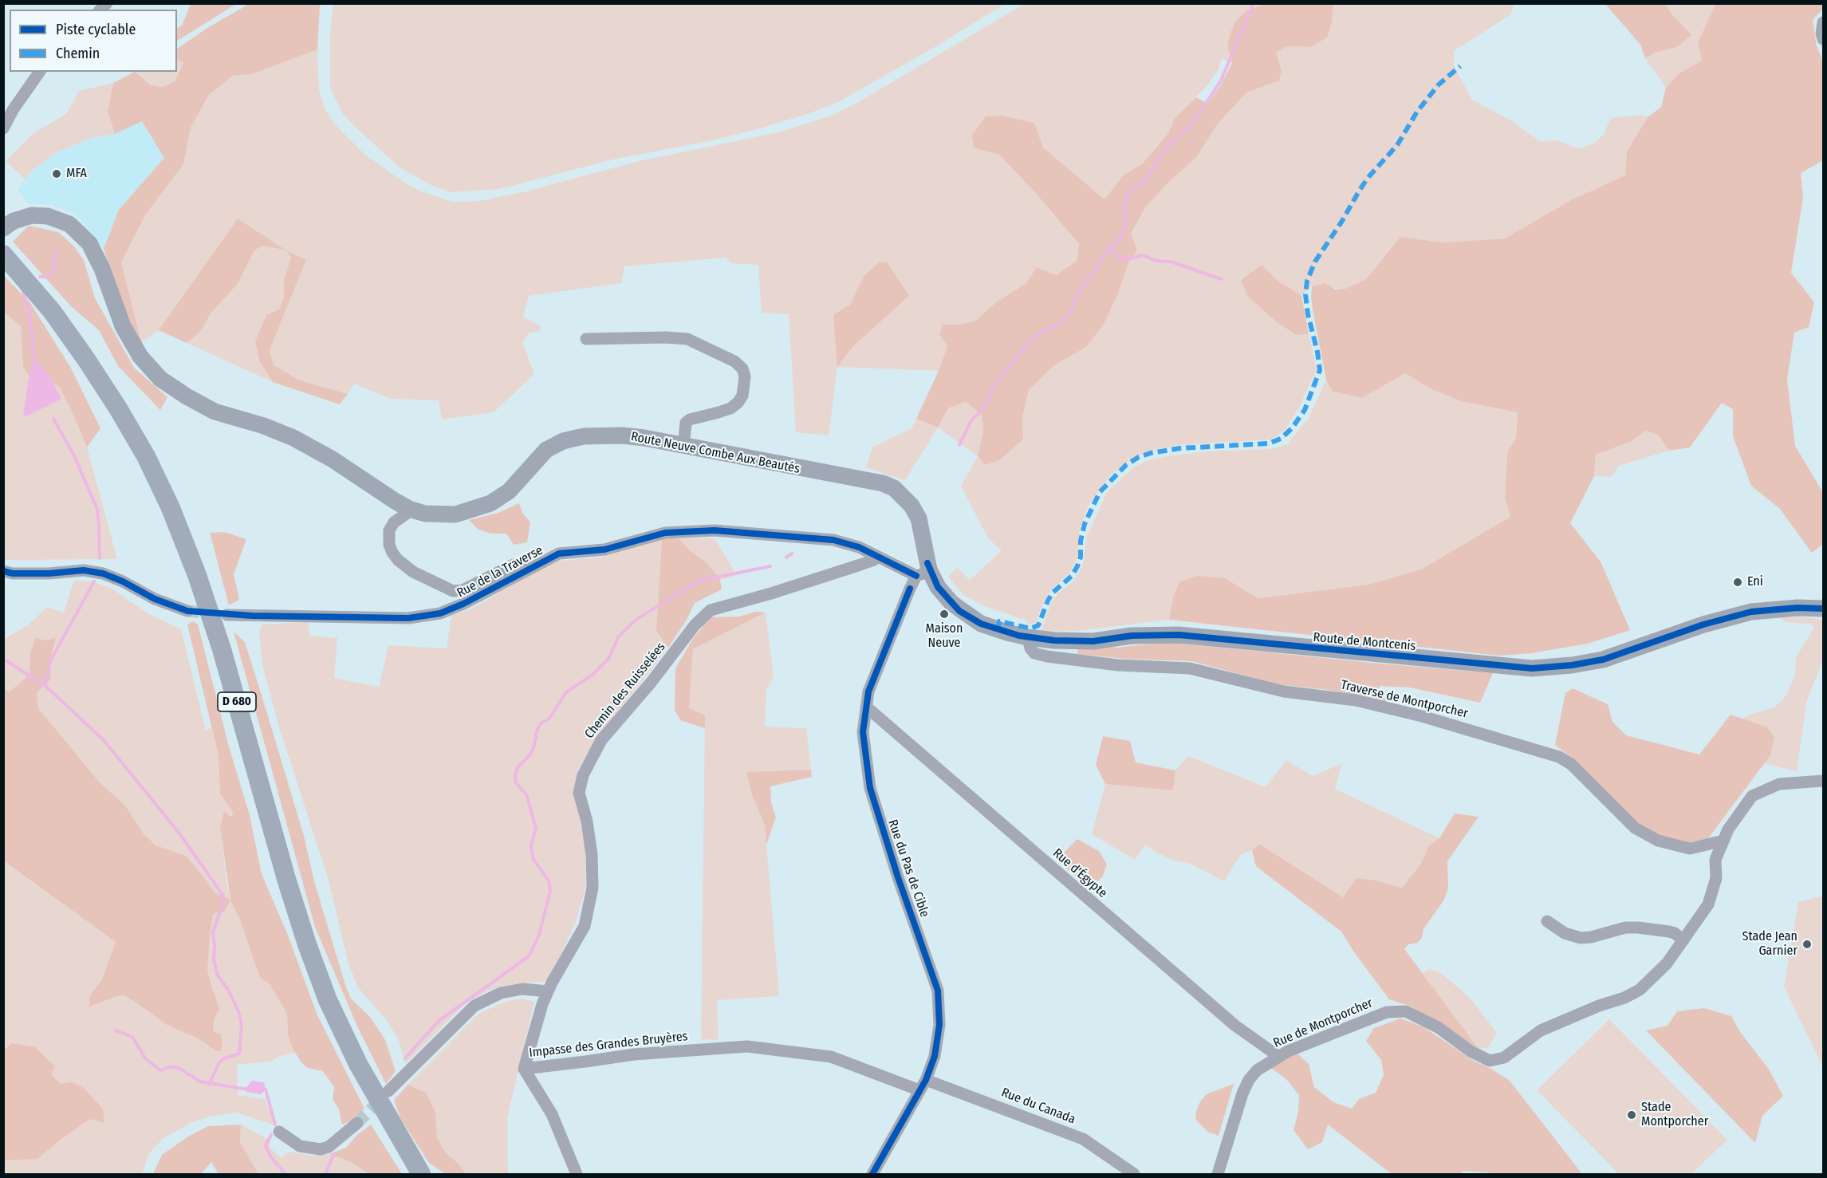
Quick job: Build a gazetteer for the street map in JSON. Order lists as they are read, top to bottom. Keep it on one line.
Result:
{"streets":{"main road":["Route Neuve Combe Aux Beautés","Route de Montcenis","D 680"],"street":["Rue de la Traverse","Chemin des Ruisselées","Traverse de Montporcher","Rue du Pas de Cible","Rue d'Égypte","Rue de Montporcher","Impasse des Grandes Bruyères","Rue du Canada"]},"crossings":[["Route Neuve Combe Aux Beautés","Rue de la Traverse"],["Route Neuve Combe Aux Beautés","Route de Montcenis"],["Route Neuve Combe Aux Beautés","Rue du Pas de Cible"],["Rue de la Traverse","Route de Montcenis"],["Rue de la Traverse","Chemin des Ruisselées"],["Rue de la Traverse","Rue du Pas de Cible"],["Route de Montcenis","Traverse de Montporcher"],["Route de Montcenis","Rue du Pas de Cible"],["Chemin des Ruisselées","Impasse des Grandes Bruyères"],["Traverse de Montporcher","Rue de Montporcher"],["Rue du Pas de Cible","Rue d'Égypte"],["Rue du Pas de Cible","Impasse des Grandes Bruyères"],["Rue du Pas de Cible","Rue du Canada"],["Rue d'Égypte","Rue de Montporcher"],["Impasse des Grandes Bruyères","Rue du Canada"]],"places":["MFA","Eni","Maison Neuve","Stade Jean Garnier","Stade Montporcher"],"legend":["Piste cyclable","Chemin"]}
